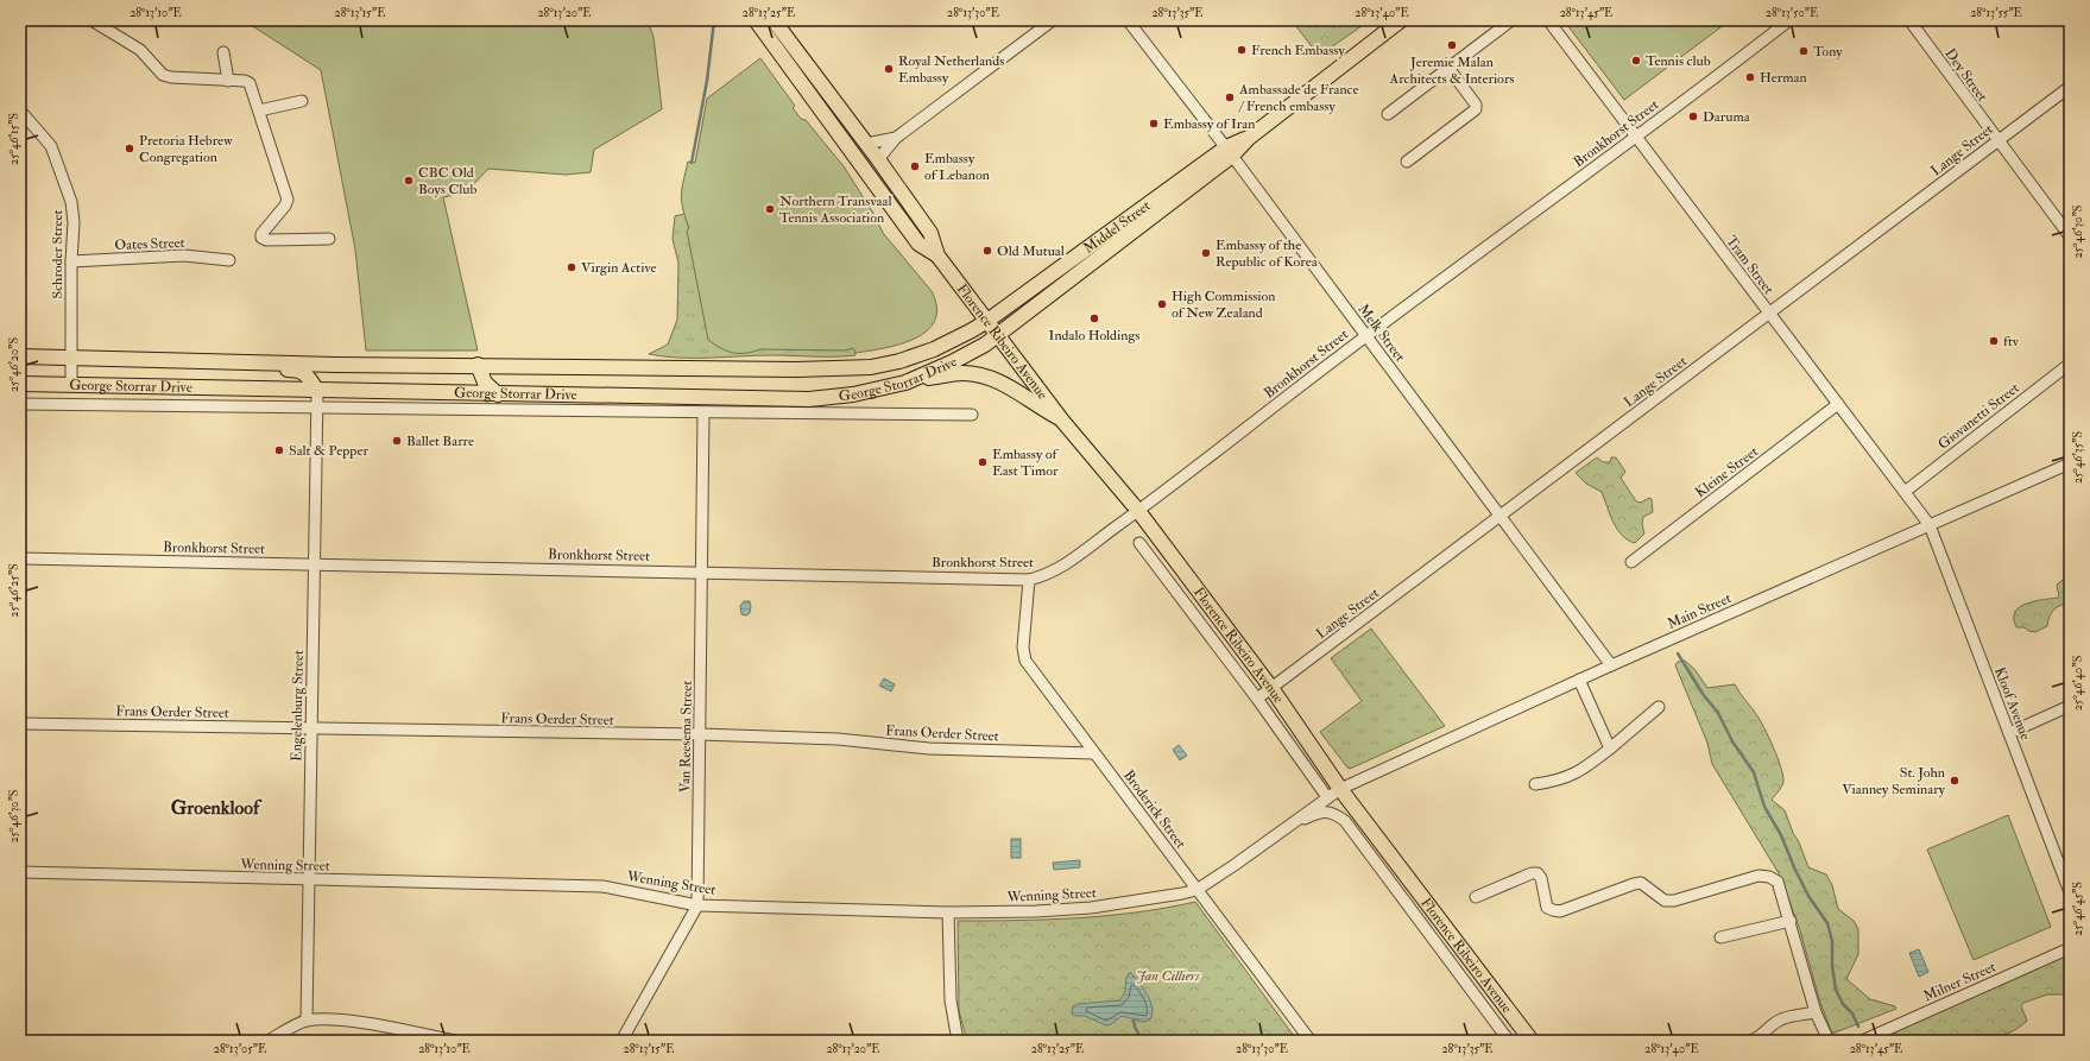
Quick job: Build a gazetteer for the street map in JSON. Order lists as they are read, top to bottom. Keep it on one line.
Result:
{"streets":{"main road":["Middel Street","Florence Ribeiro Avenue","George Storrar Drive"],"street":["Dey Street","Bronkhorst Street","Lange Street","Oates Street","Schroder Street","Tram Street","Melk Street","Giovanetti Street","Kleine Street","Main Street","Kloof Avenue","Engelenburg Street","Frans Oerder Street","Van Reesema Street","Broderick Street","Wenning Street","Milner Street"]},"crossings":[["Dey Street","Lange Street"],["Bronkhorst Street","Tram Street"],["Bronkhorst Street","Melk Street"],["Bronkhorst Street","Florence Ribeiro Avenue"],["Bronkhorst Street","Engelenburg Street"],["Bronkhorst Street","Van Reesema Street"],["Bronkhorst Street","Broderick Street"],["Lange Street","Tram Street"],["Lange Street","Melk Street"],["Lange Street","Florence Ribeiro Avenue"],["Middel Street","Melk Street"],["Middel Street","Florence Ribeiro Avenue"],["Middel Street","George Storrar Drive"],["Oates Street","Schroder Street"],["Schroder Street","George Storrar Drive"],["Tram Street","Giovanetti Street"],["Tram Street","Kleine Street"],["Tram Street","Main Street"],["Tram Street","Kloof Avenue"],["Melk Street","Main Street"],["Florence Ribeiro Avenue","George Storrar Drive"],["Florence Ribeiro Avenue","Main Street"],["Florence Ribeiro Avenue","Wenning Street"],["George Storrar Drive","Engelenburg Street"],["George Storrar Drive","Van Reesema Street"],["Main Street","Kloof Avenue"],["Main Street","Wenning Street"],["Engelenburg Street","Frans Oerder Street"],["Engelenburg Street","Wenning Street"],["Frans Oerder Street","Van Reesema Street"],["Frans Oerder Street","Broderick Street"],["Van Reesema Street","Wenning Street"],["Broderick Street","Wenning Street"]],"districts":["Groenkloof"],"parks":["Jan Cilliers"],"places":["Jeremie Malan Architects & Interiors","French Embassy","Tony","Tennis club","Royal Netherlands Embassy","Herman","Ambassade de France / French embassy","Daruma","Embassy of Iran","Pretoria Hebrew Congregation","Embassy of Lebanon","CBC Old Boys Club","Northern Transvaal Tennis Association","Old Mutual","Embassy of the Republic of Korea","Virgin Active","High Commission of New Zealand","Indalo Holdings","ftv","Ballet Barre","Salt & Pepper","Embassy of East Timor","St. John Vianney Seminary"],"coordinates":["28°13'10\"E","28°13'15\"E","28°13'20\"E","28°13'25\"E","28°13'30\"E","28°13'35\"E","28°13'40\"E","28°13'45\"E","28°13'50\"E","28°13'55\"E","25°46'15\"S","25°46'30\"S","25°46'20\"S","25°46'35\"S","25°46'25\"S","25°46'40\"S","25°46'45\"S","28°13'05\"E"]}
